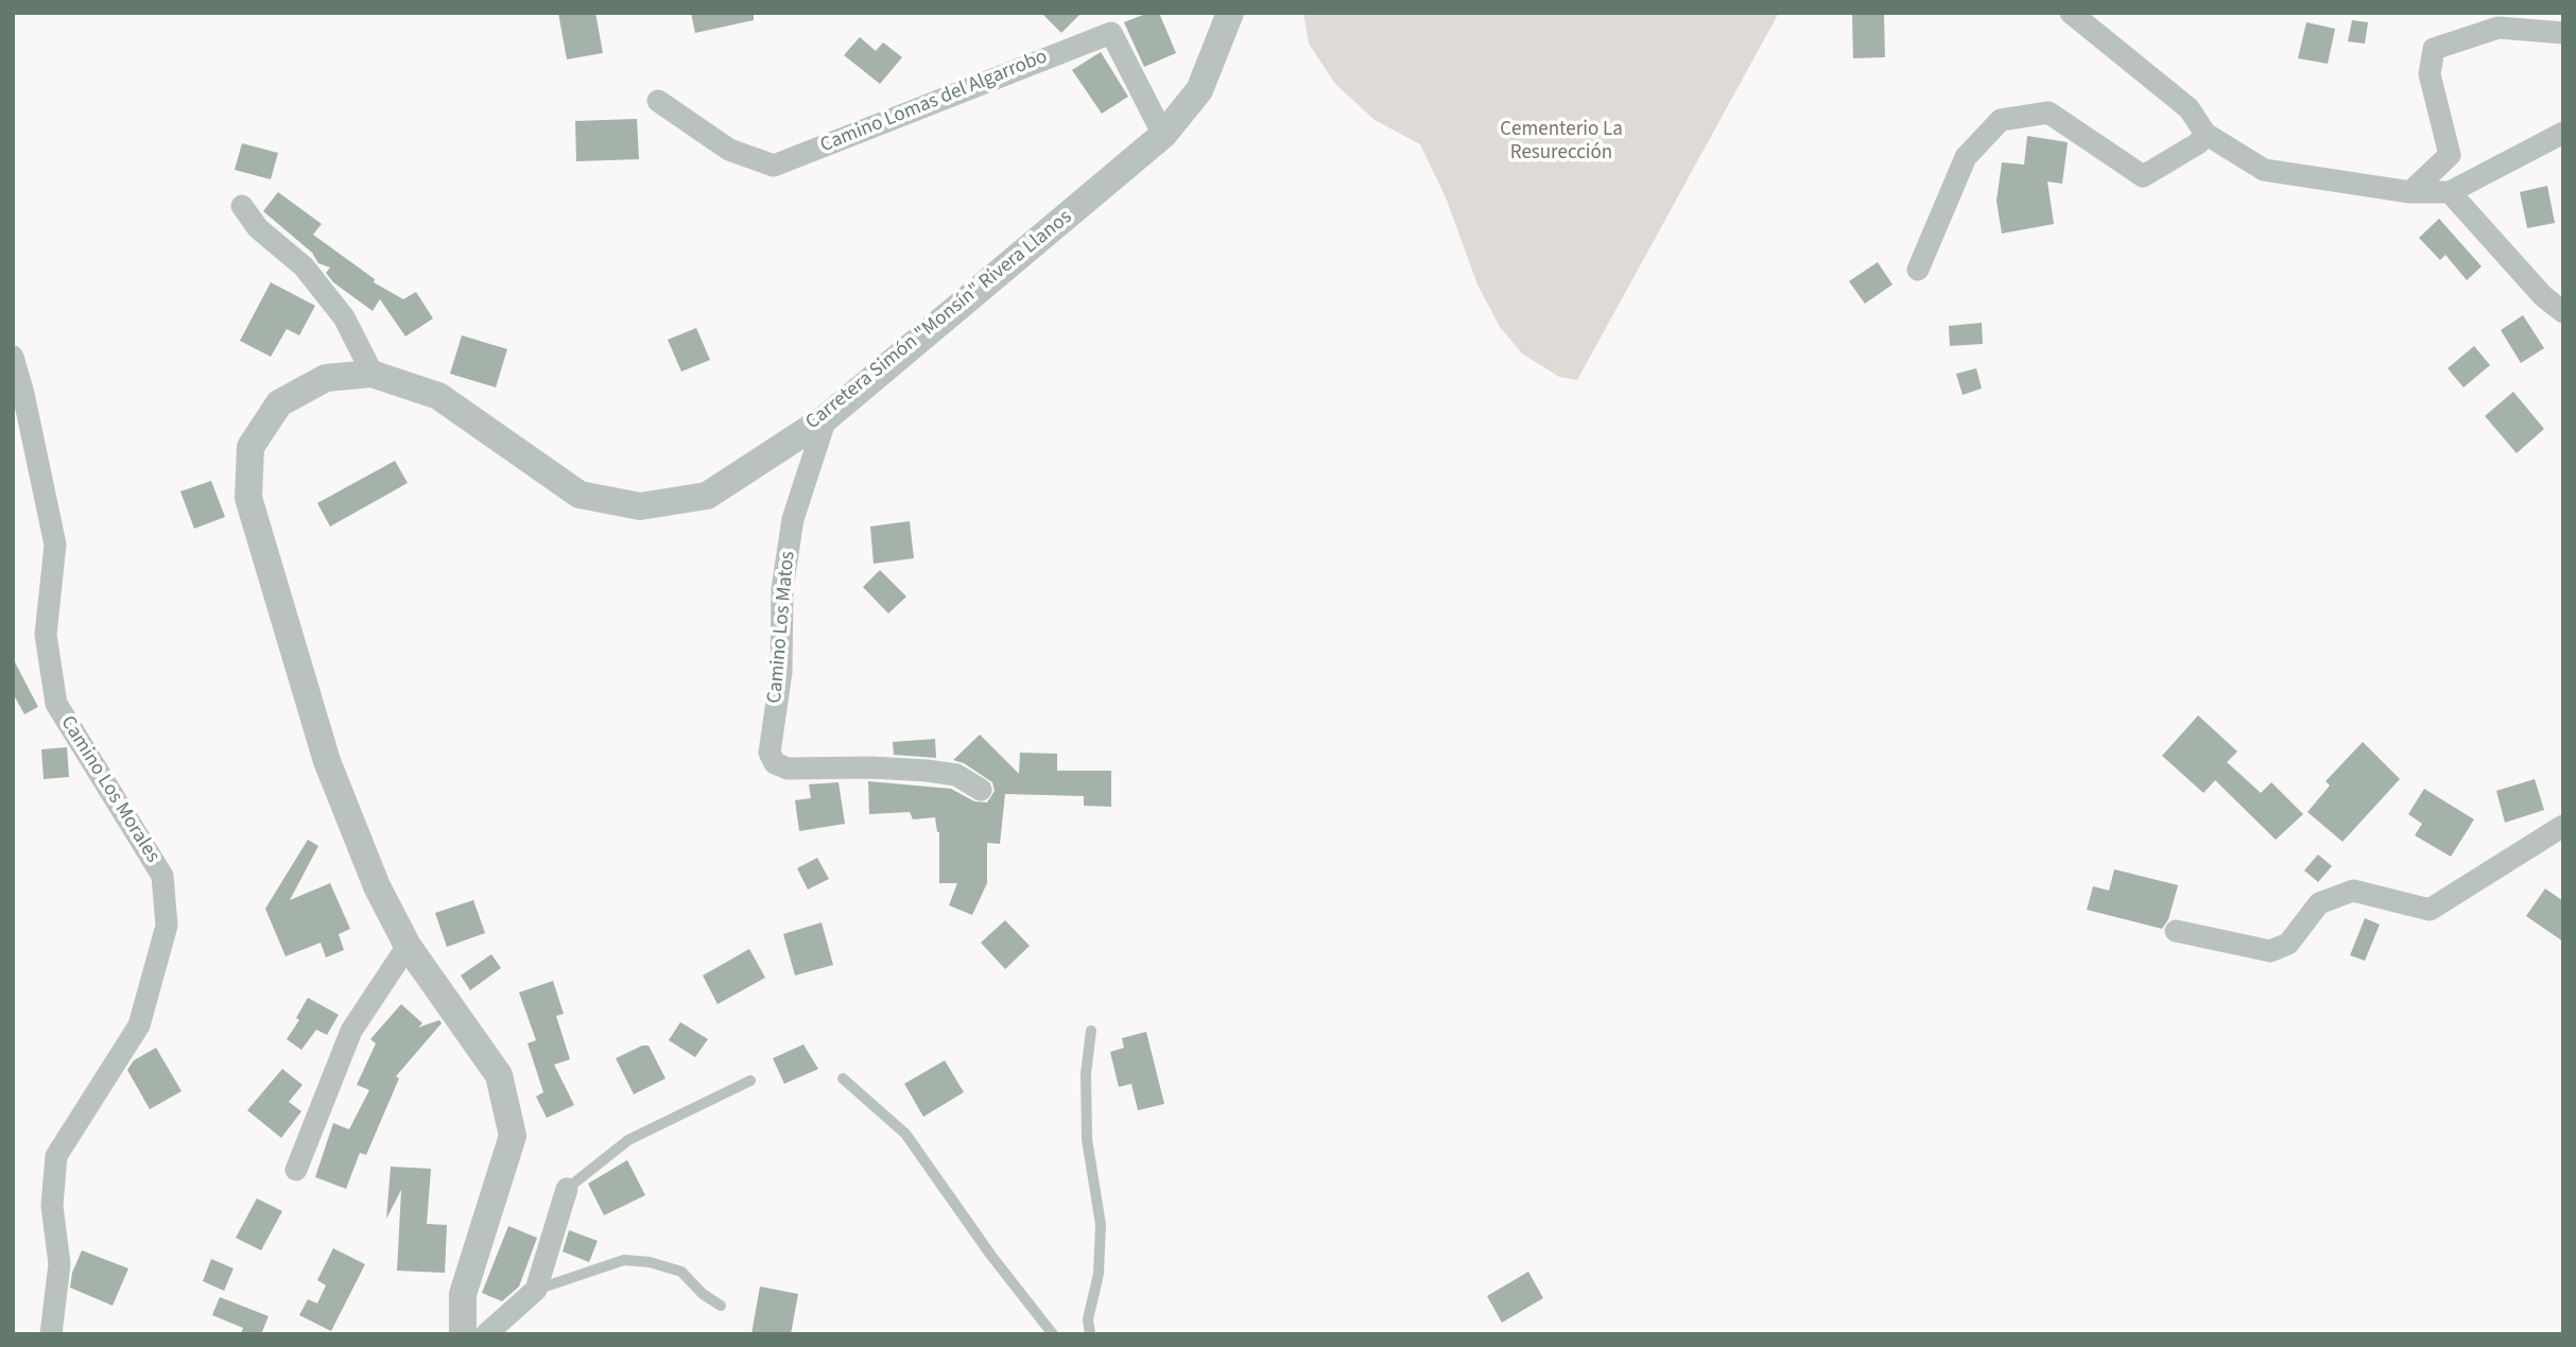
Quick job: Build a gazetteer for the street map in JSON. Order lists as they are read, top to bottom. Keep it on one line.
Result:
{"streets":{"street":["Camino Lomas del Algarrobo","Carretera Simón \"Monsín\" Rivera Llanos","Camino Los Matos","Camino Los Morales"]},"crossings":[["Camino Lomas del Algarrobo","Carretera Simón \"Monsín\" Rivera Llanos"],["Carretera Simón \"Monsín\" Rivera Llanos","Camino Los Matos"]],"parks":["Cementerio La Resurección"]}
